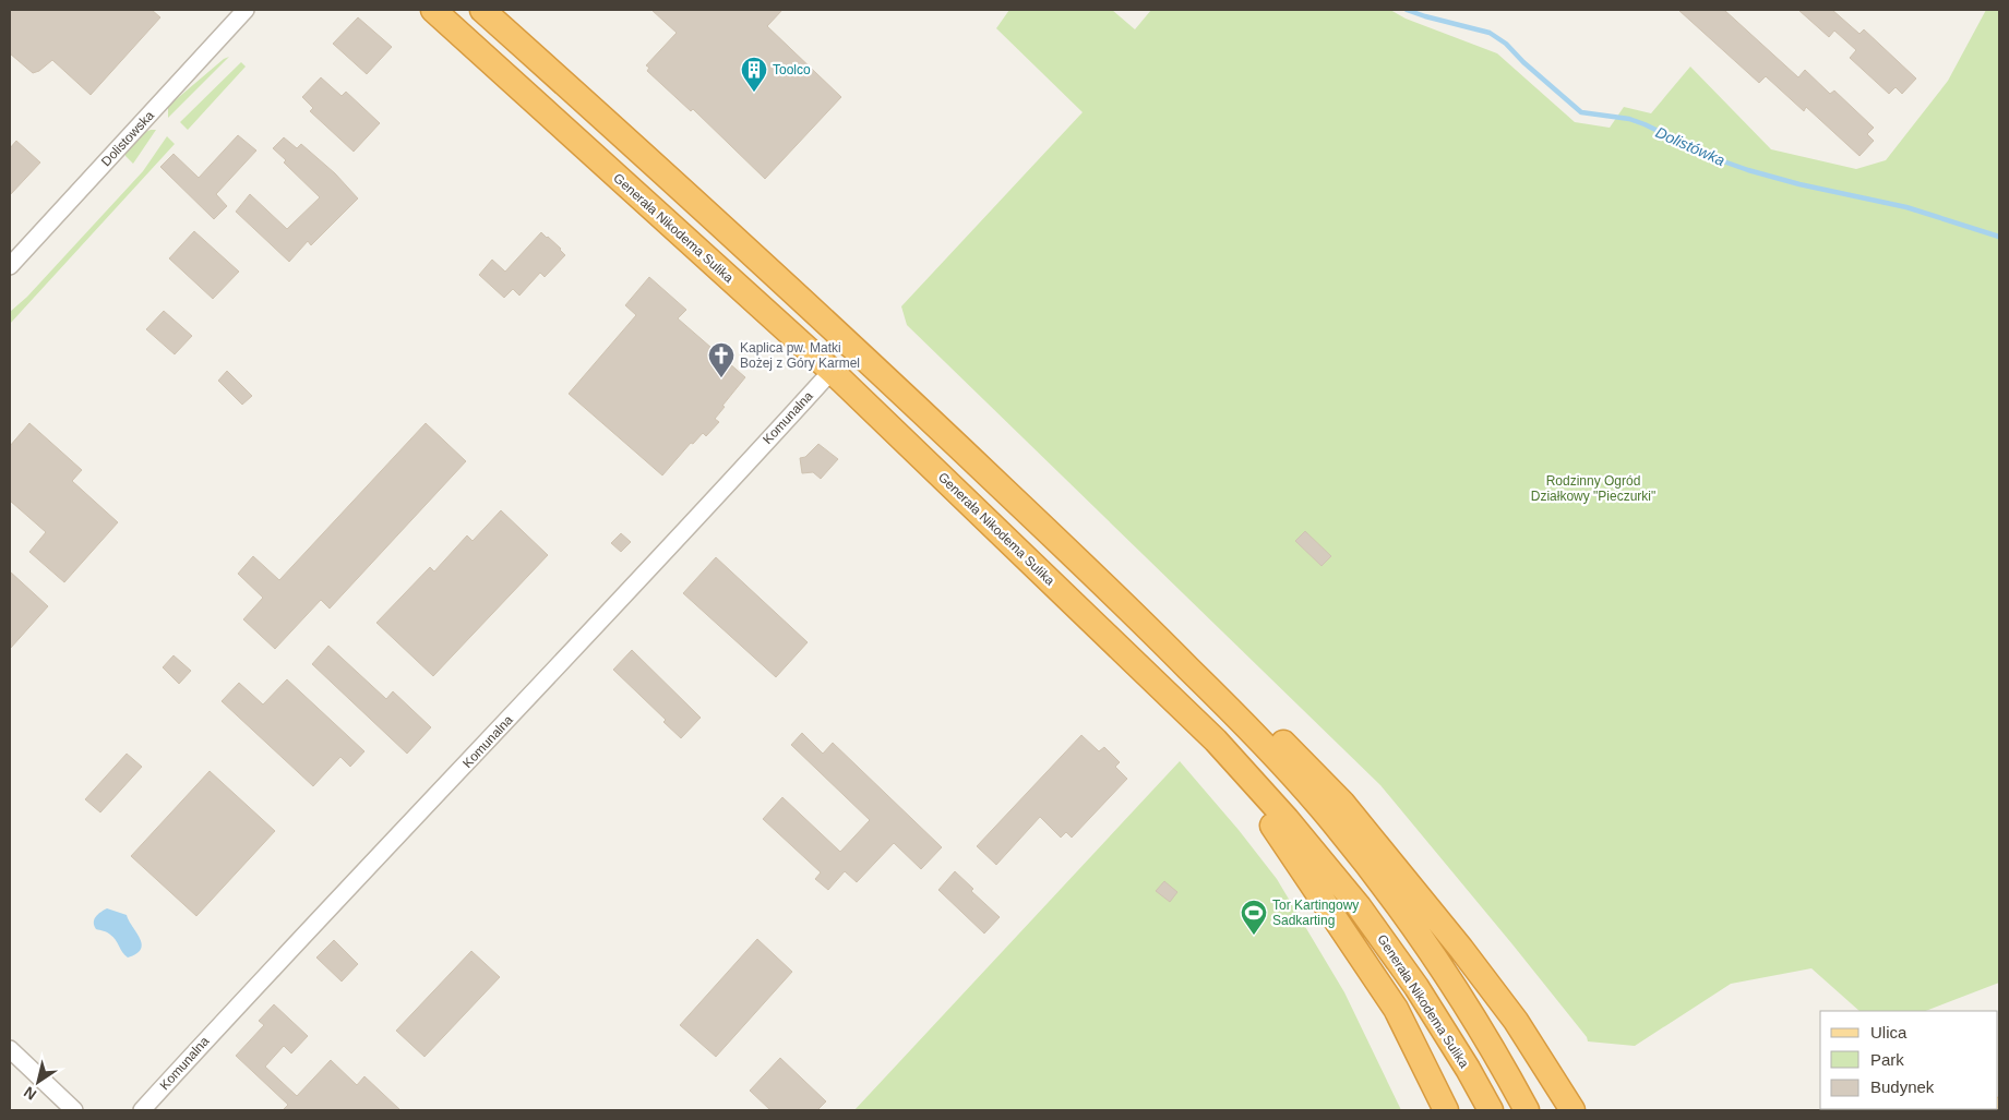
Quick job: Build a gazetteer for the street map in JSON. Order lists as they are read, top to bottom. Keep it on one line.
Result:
{"streets":{"highway":["Generała Nikodema Sulika"],"street":["Dolistowska","Komunalna"]},"crossings":[["Generała Nikodema Sulika","Komunalna"]],"water":["Dolistówka"],"parks":["Rodzinny Ogród Działkowy \"Pieczurki\""],"places":{"building":["Toolco"],"church":["Kaplica pw. Matki Bożej z Góry Karmel"],"sports":["Tor Kartingowy Sadkarting"]},"legend":["Ulica","Park","Budynek"],"north":"bottom left"}
